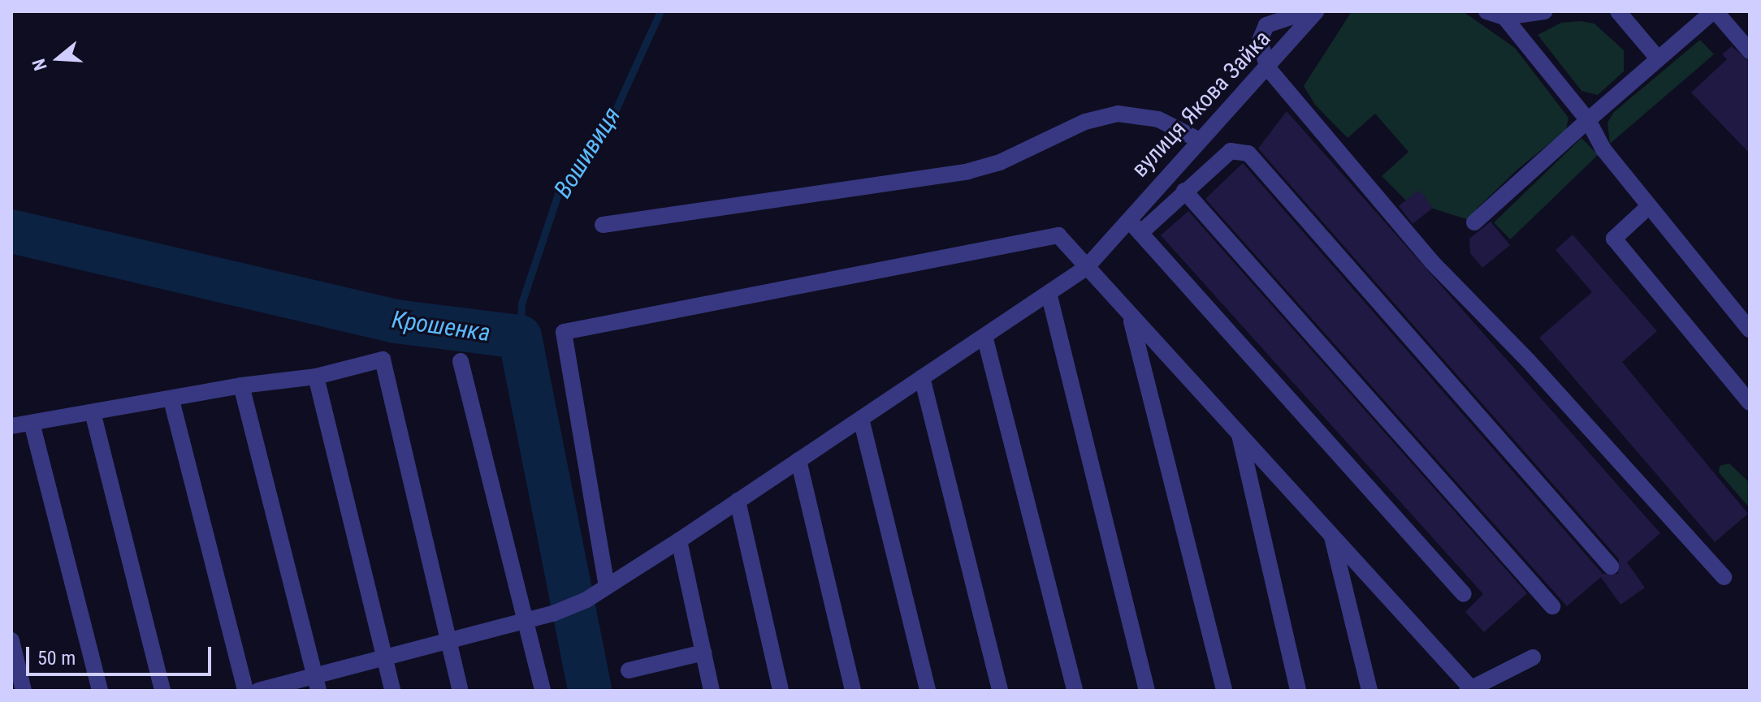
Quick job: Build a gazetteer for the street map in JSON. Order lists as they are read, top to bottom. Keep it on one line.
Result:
{"streets":{"street":["вулиця Якова Зайка"]},"water":["Вошивиця","Крошенка"],"scale_bar":"50 m","north":"left"}
